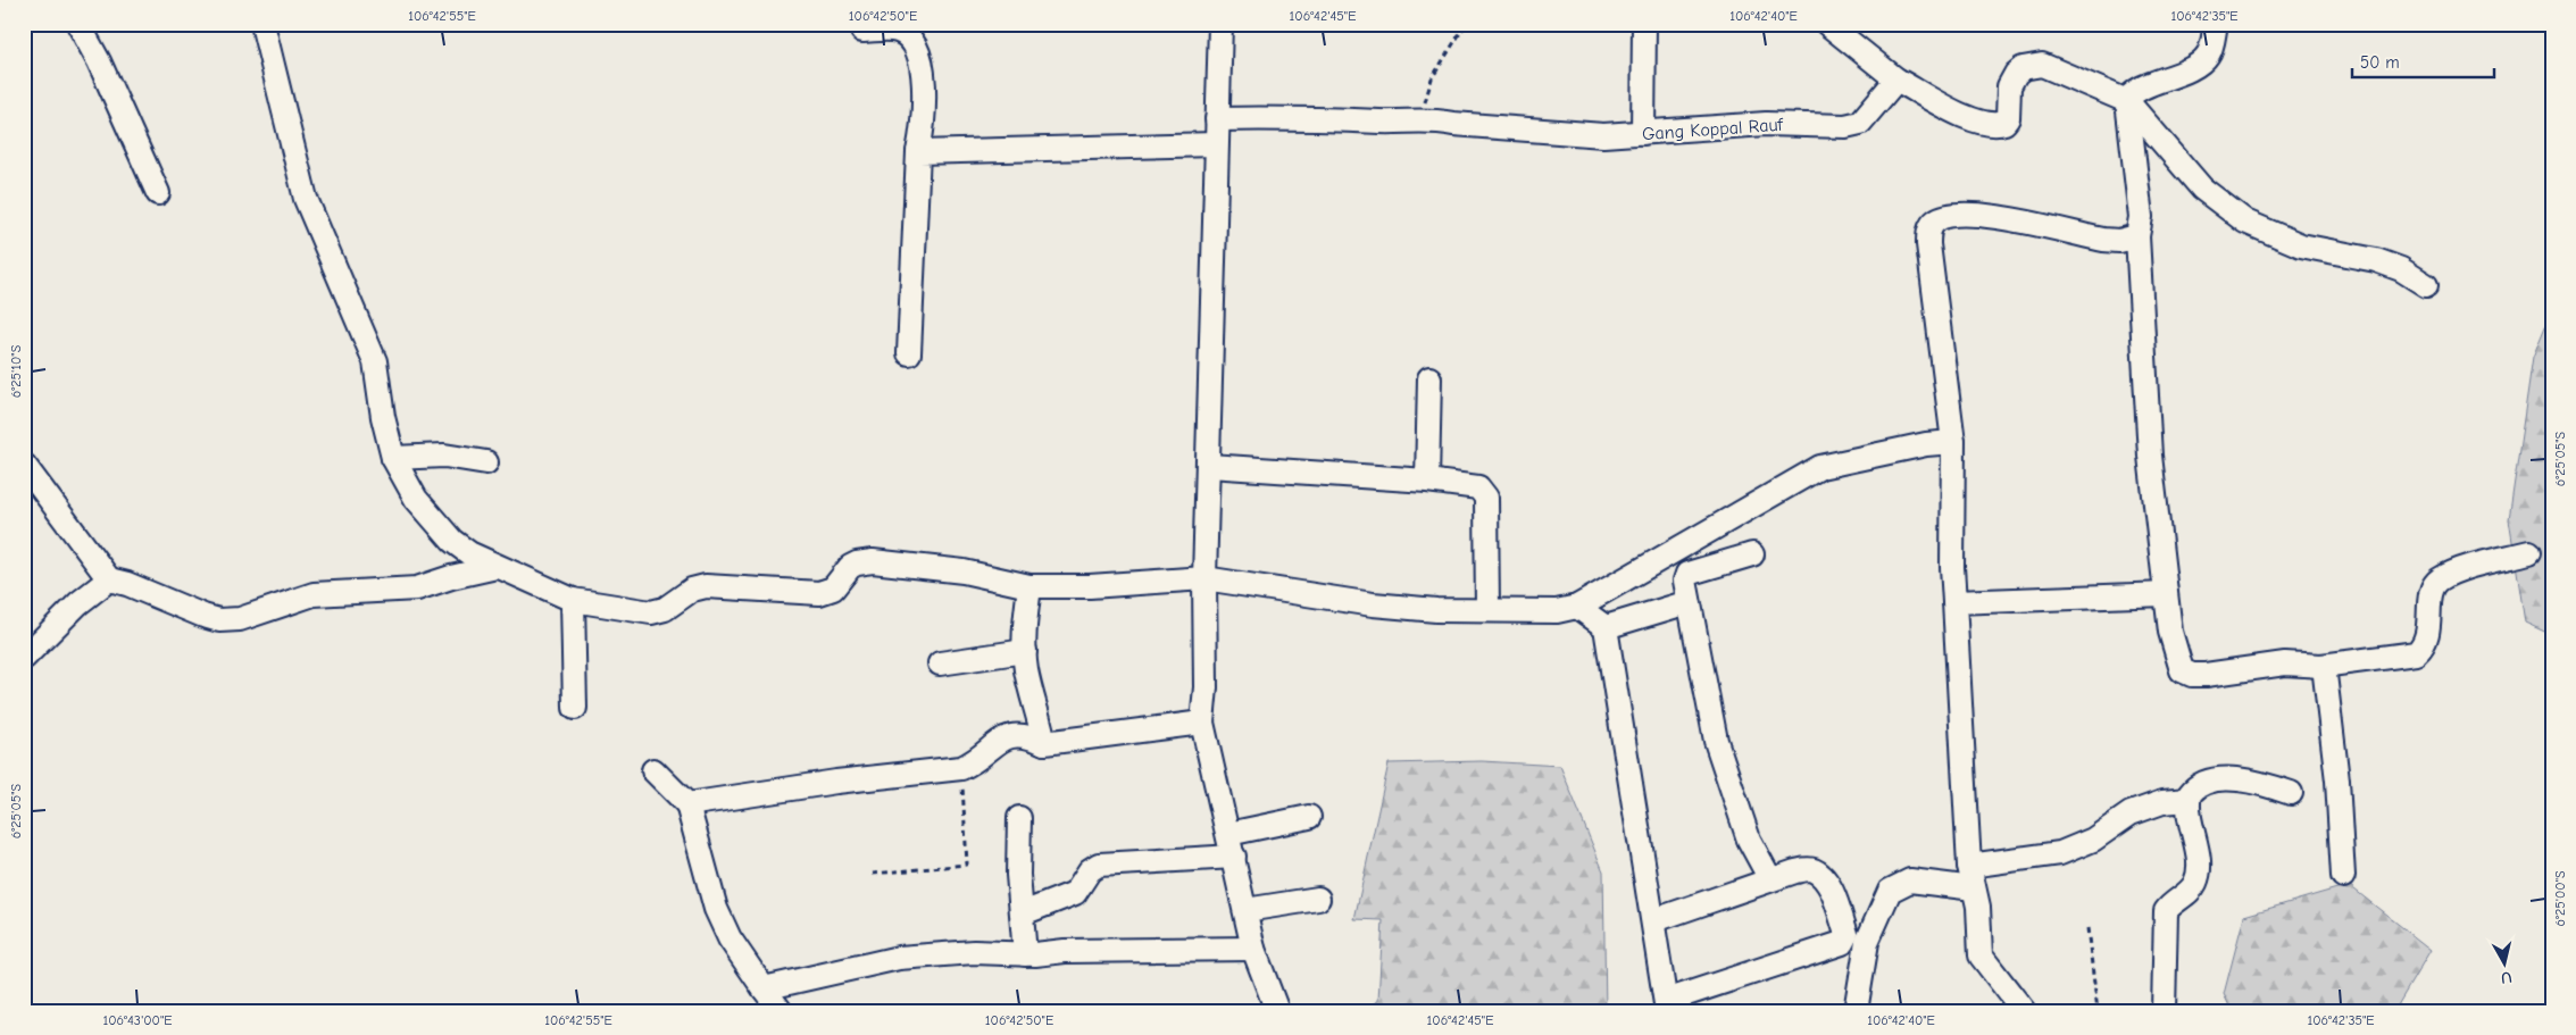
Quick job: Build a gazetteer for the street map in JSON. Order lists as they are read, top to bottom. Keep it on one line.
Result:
{"streets":{"street":["Gang Koppal Rauf"]},"scale_bar":"50 m","north":"bottom","coordinates":["106°42'55\"E","106°42'50\"E","106°42'45\"E","106°42'40\"E","106°42'35\"E","6°25'10\"S","6°25'05\"S","6°25'00\"S","106°43'00\"E"]}
